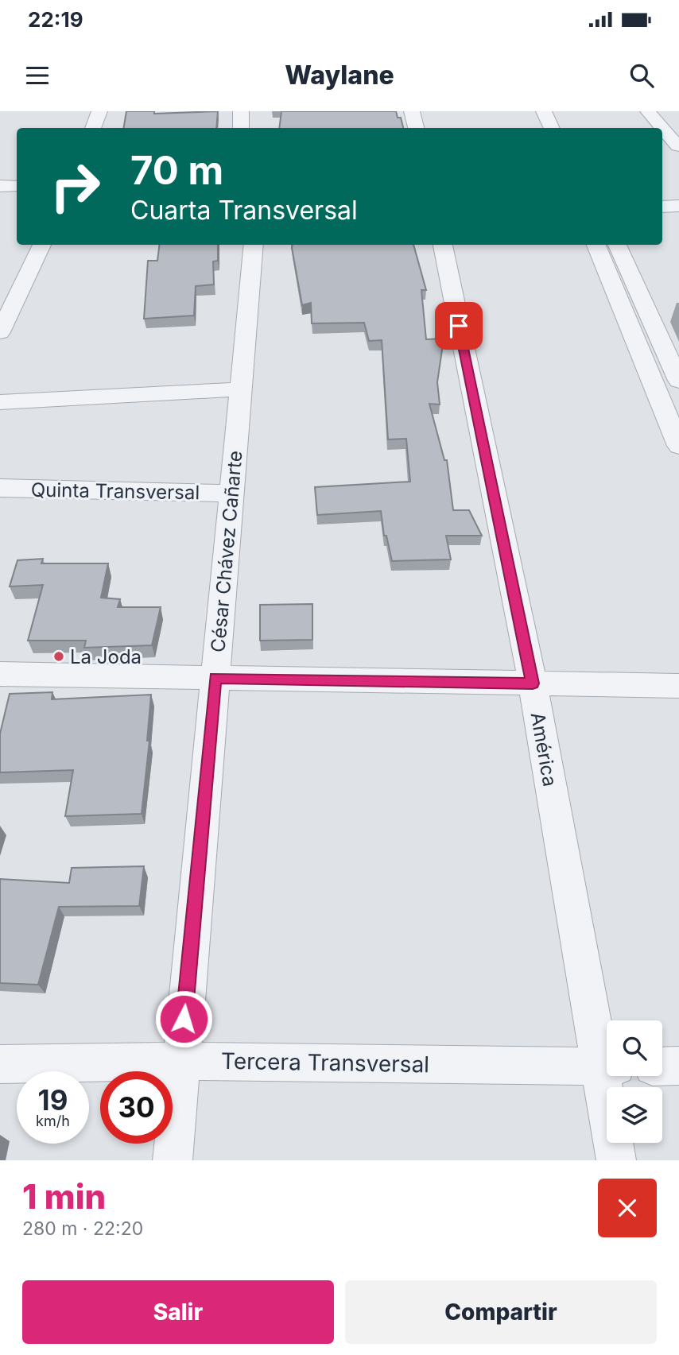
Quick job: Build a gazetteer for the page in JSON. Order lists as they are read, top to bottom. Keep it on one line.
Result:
{"streets":{"street":["Quinta Transversal","César Chávez Cañarte","América","Tercera Transversal"]},"crossings":[["Quinta Transversal","César Chávez Cañarte"],["César Chávez Cañarte","Tercera Transversal"]],"places":["La Joda"],"page":{"status":"22:19","header":"Waylane","turn":["70 m","Cuarta Transversal"],"speed":"19 km/h","limit":"30","heading":["1 min","280 m · 22:20"],"buttons":["Salir","Compartir"]}}
